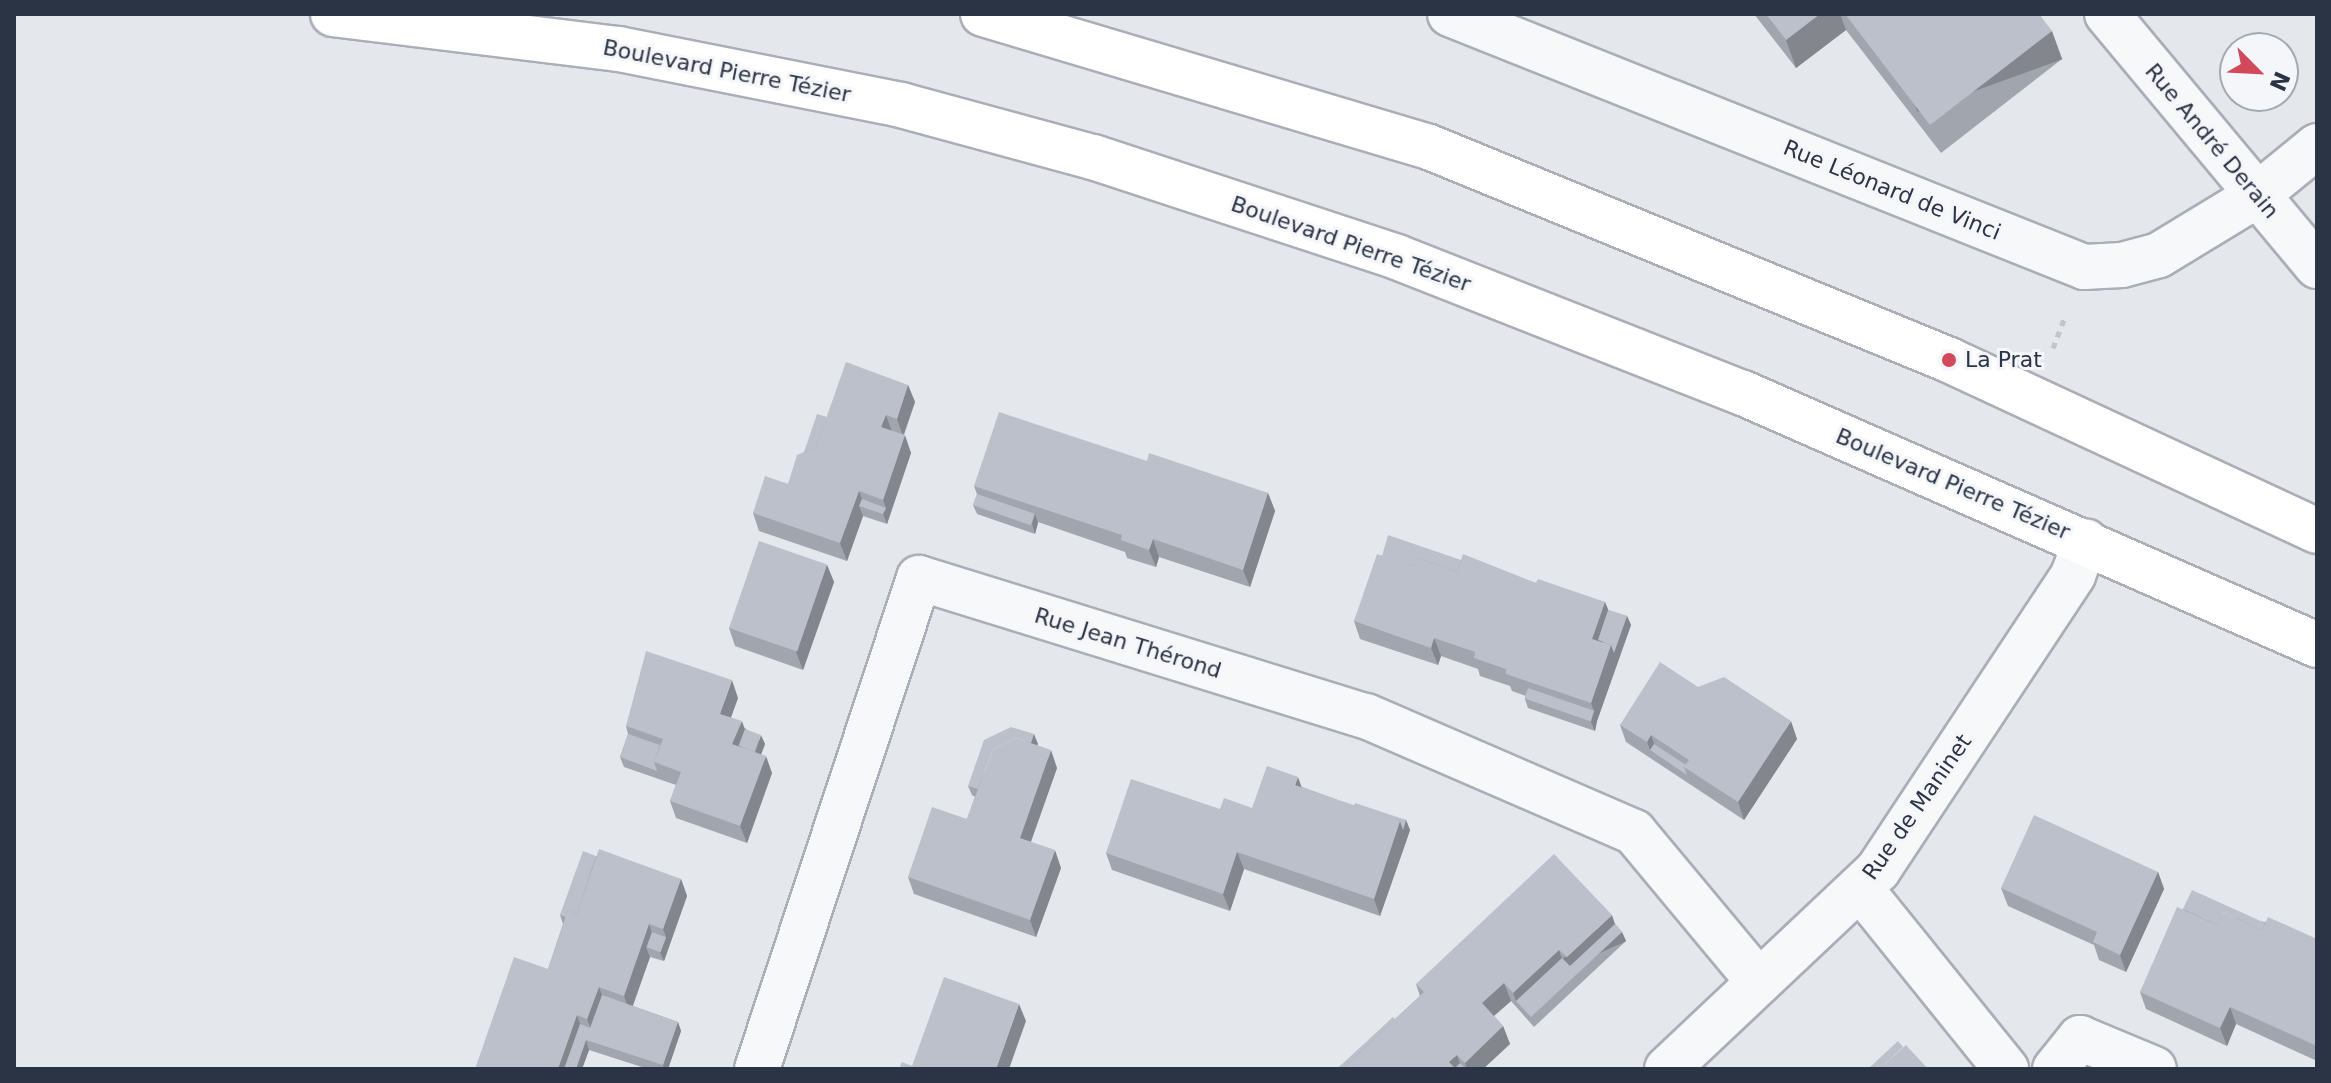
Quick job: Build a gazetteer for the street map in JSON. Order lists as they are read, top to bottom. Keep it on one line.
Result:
{"streets":{"main road":["Boulevard Pierre Tézier"],"street":["Rue André Derain","Rue Léonard de Vinci","Rue Jean Thérond","Rue de Maninet"]},"crossings":[["Boulevard Pierre Tézier","Rue de Maninet"],["Rue André Derain","Rue Léonard de Vinci"],["Rue Jean Thérond","Rue de Maninet"]],"places":["La Prat"],"north":"bottom right"}
